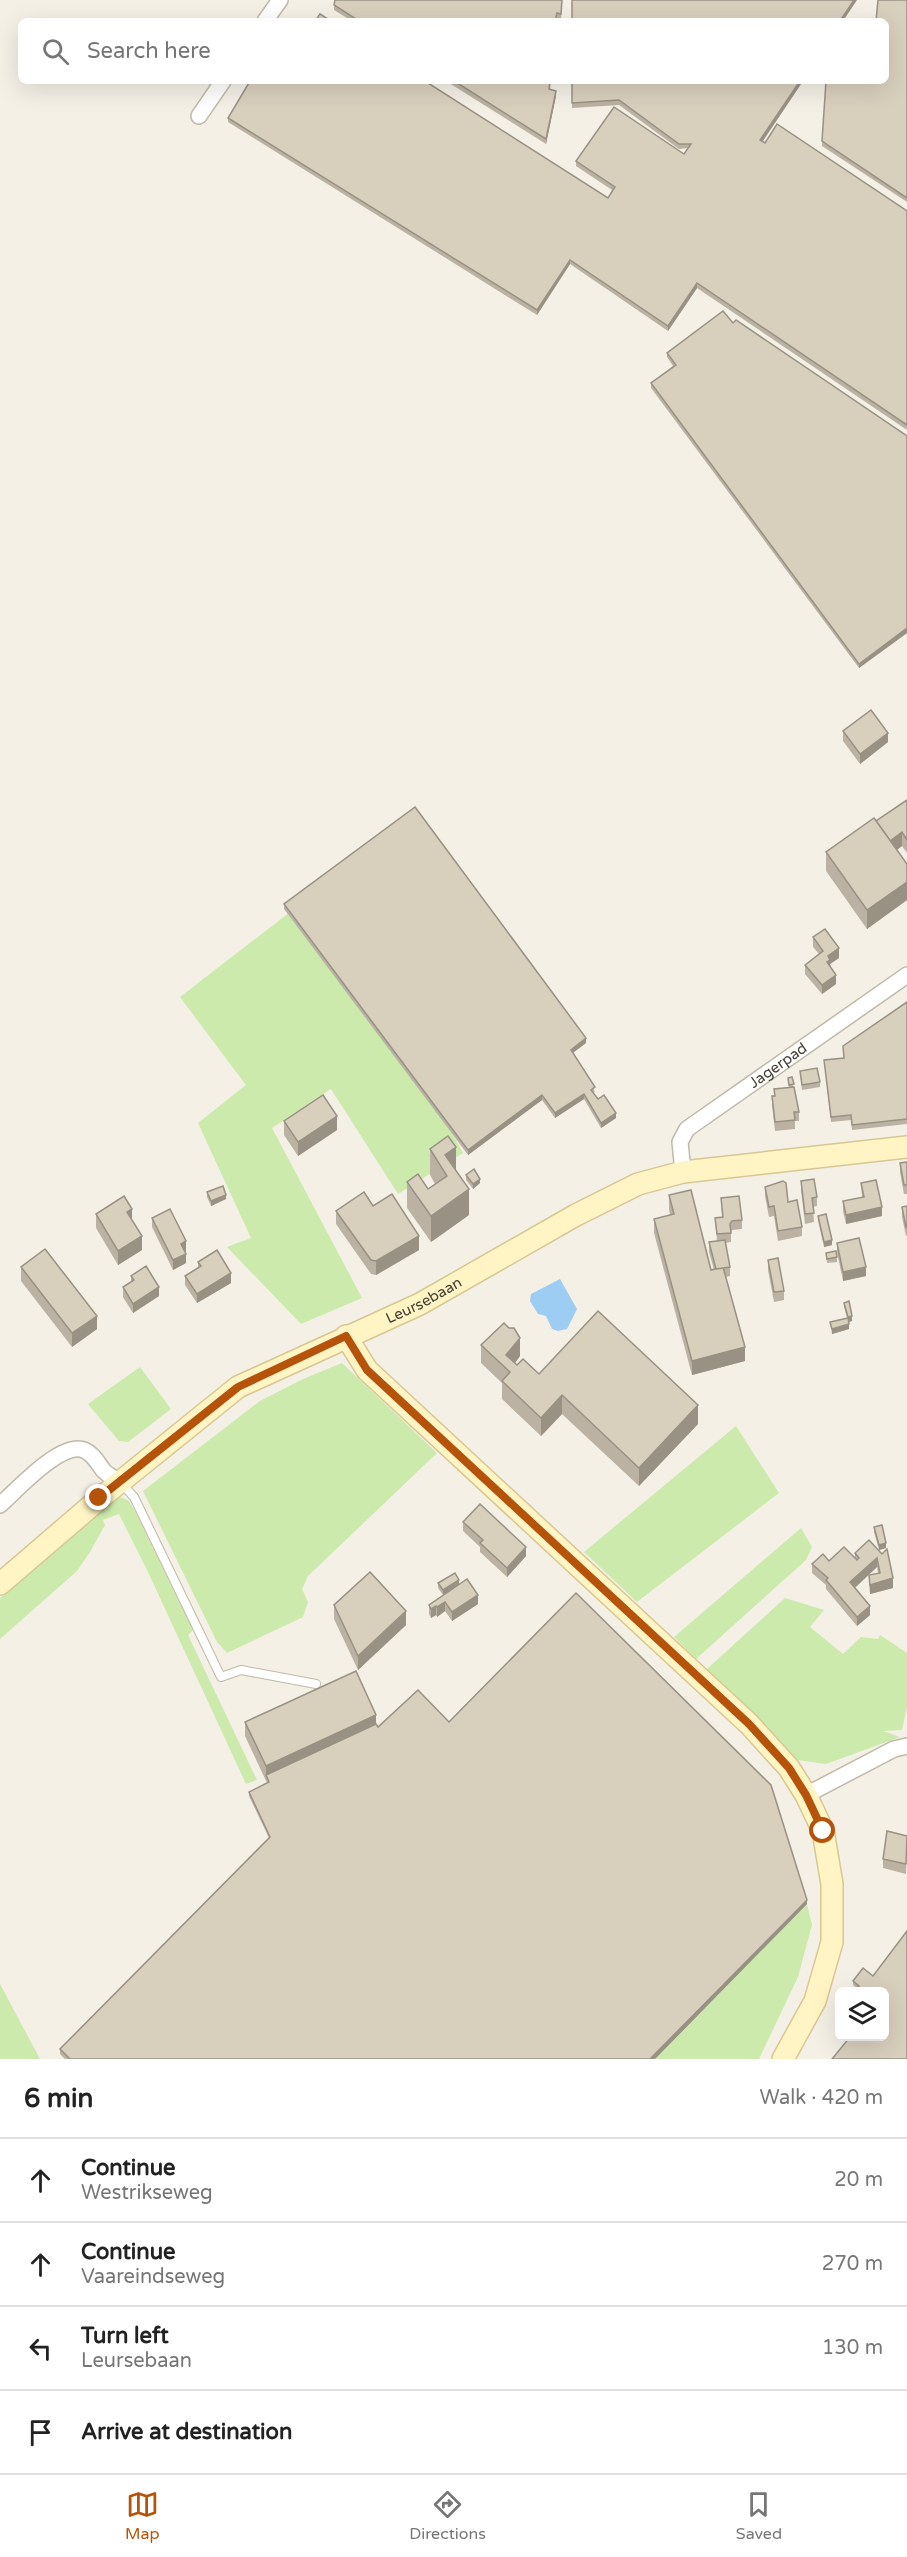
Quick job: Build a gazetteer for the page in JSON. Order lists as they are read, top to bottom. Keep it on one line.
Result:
{"streets":{"street":["Jagerpad","Leursebaan"]},"crossings":[["Jagerpad","Leursebaan"]],"page":{"search":"Search here","heading":["6 min","Walk · 420 m"],"list":[["Continue","Westrikseweg","20 m"],["Continue","Vaareindseweg","270 m"],["Turn left","Leursebaan","130 m"],"Arrive at destination"],"nav":["Map","Directions","Saved"]}}
